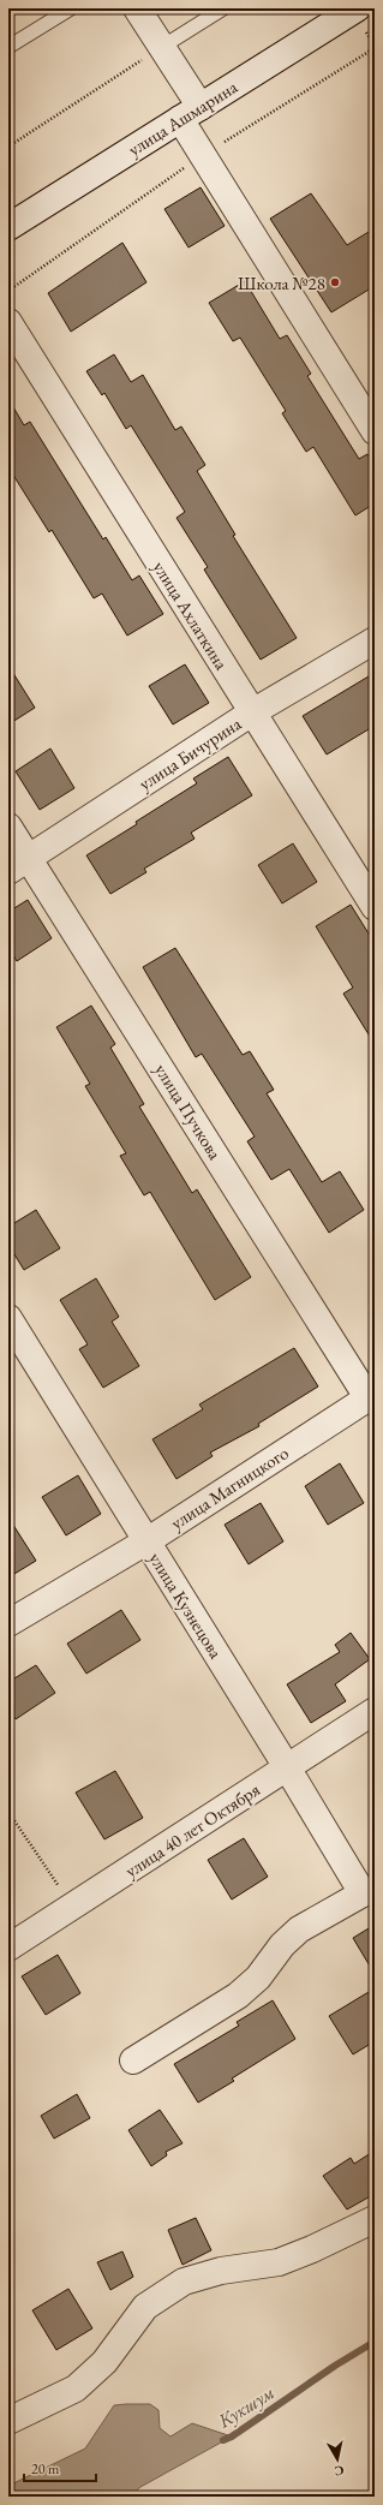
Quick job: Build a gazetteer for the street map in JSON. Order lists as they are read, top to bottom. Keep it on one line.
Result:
{"streets":{"street":["улица Ашмарина","улица Ахлаткина","улица Бичурина","улица Пучкова","улица Магницкого","улица Кузнецова","улица 40 лет Октября"]},"crossings":[["улица Ахлаткина","улица Бичурина"],["улица Бичурина","улица Пучкова"],["улица Пучкова","улица Магницкого"],["улица Магницкого","улица Кузнецова"],["улица Кузнецова","улица 40 лет Октября"]],"water":["Кукшум"],"places":["Школа №28"],"scale_bar":"20 m","north":"bottom"}
